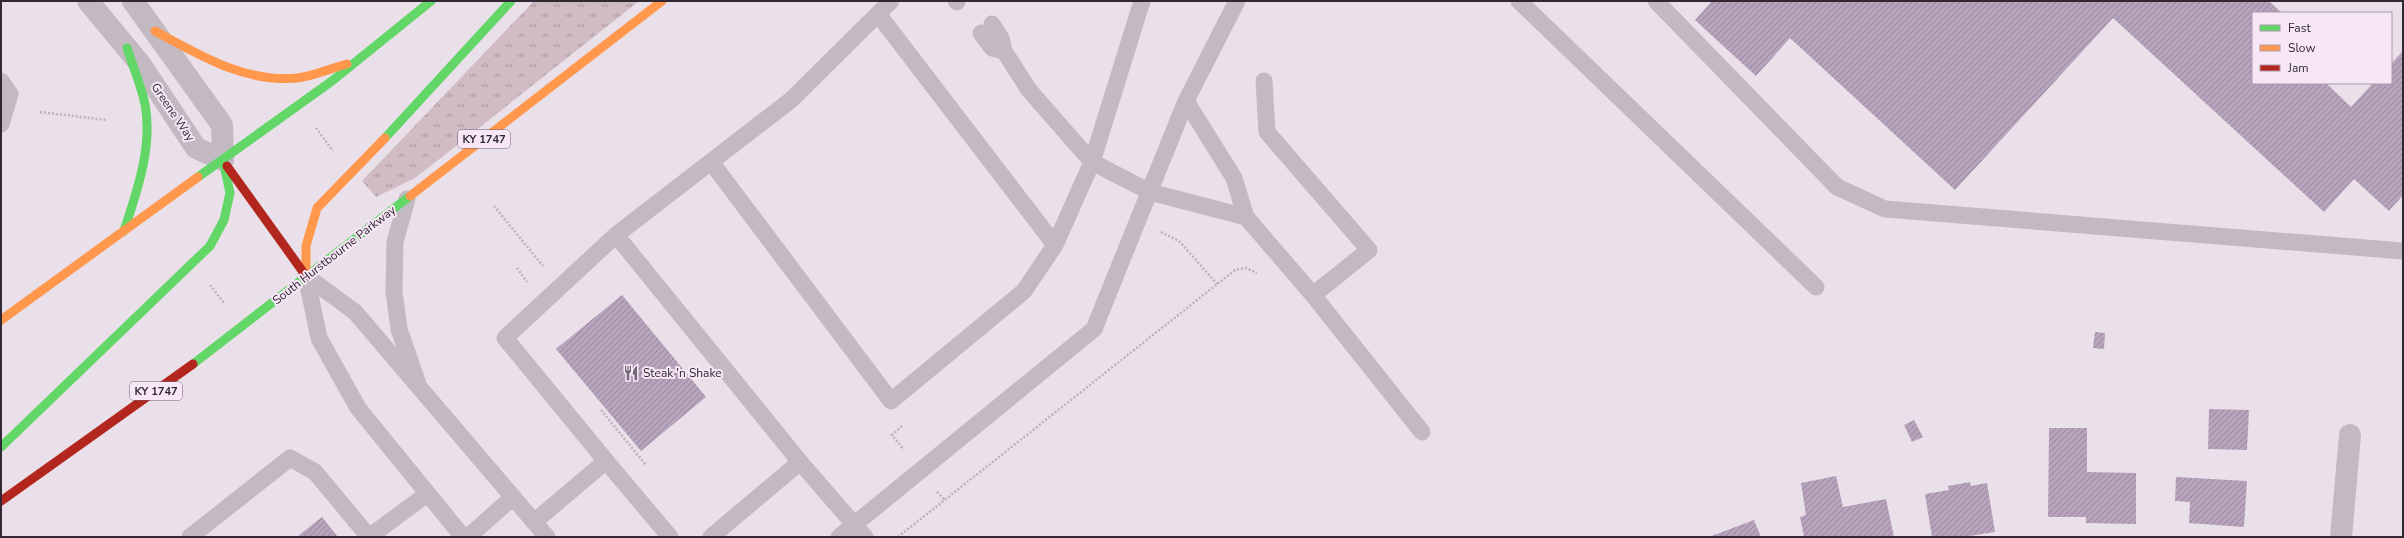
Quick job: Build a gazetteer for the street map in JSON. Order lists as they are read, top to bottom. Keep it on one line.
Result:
{"streets":{"main road":["KY 1747","South Hurstbourne Parkway"],"street":["Greene Way"]},"places":{"restaurant":["Steak 'n Shake"]},"legend":["Fast","Slow","Jam"]}
